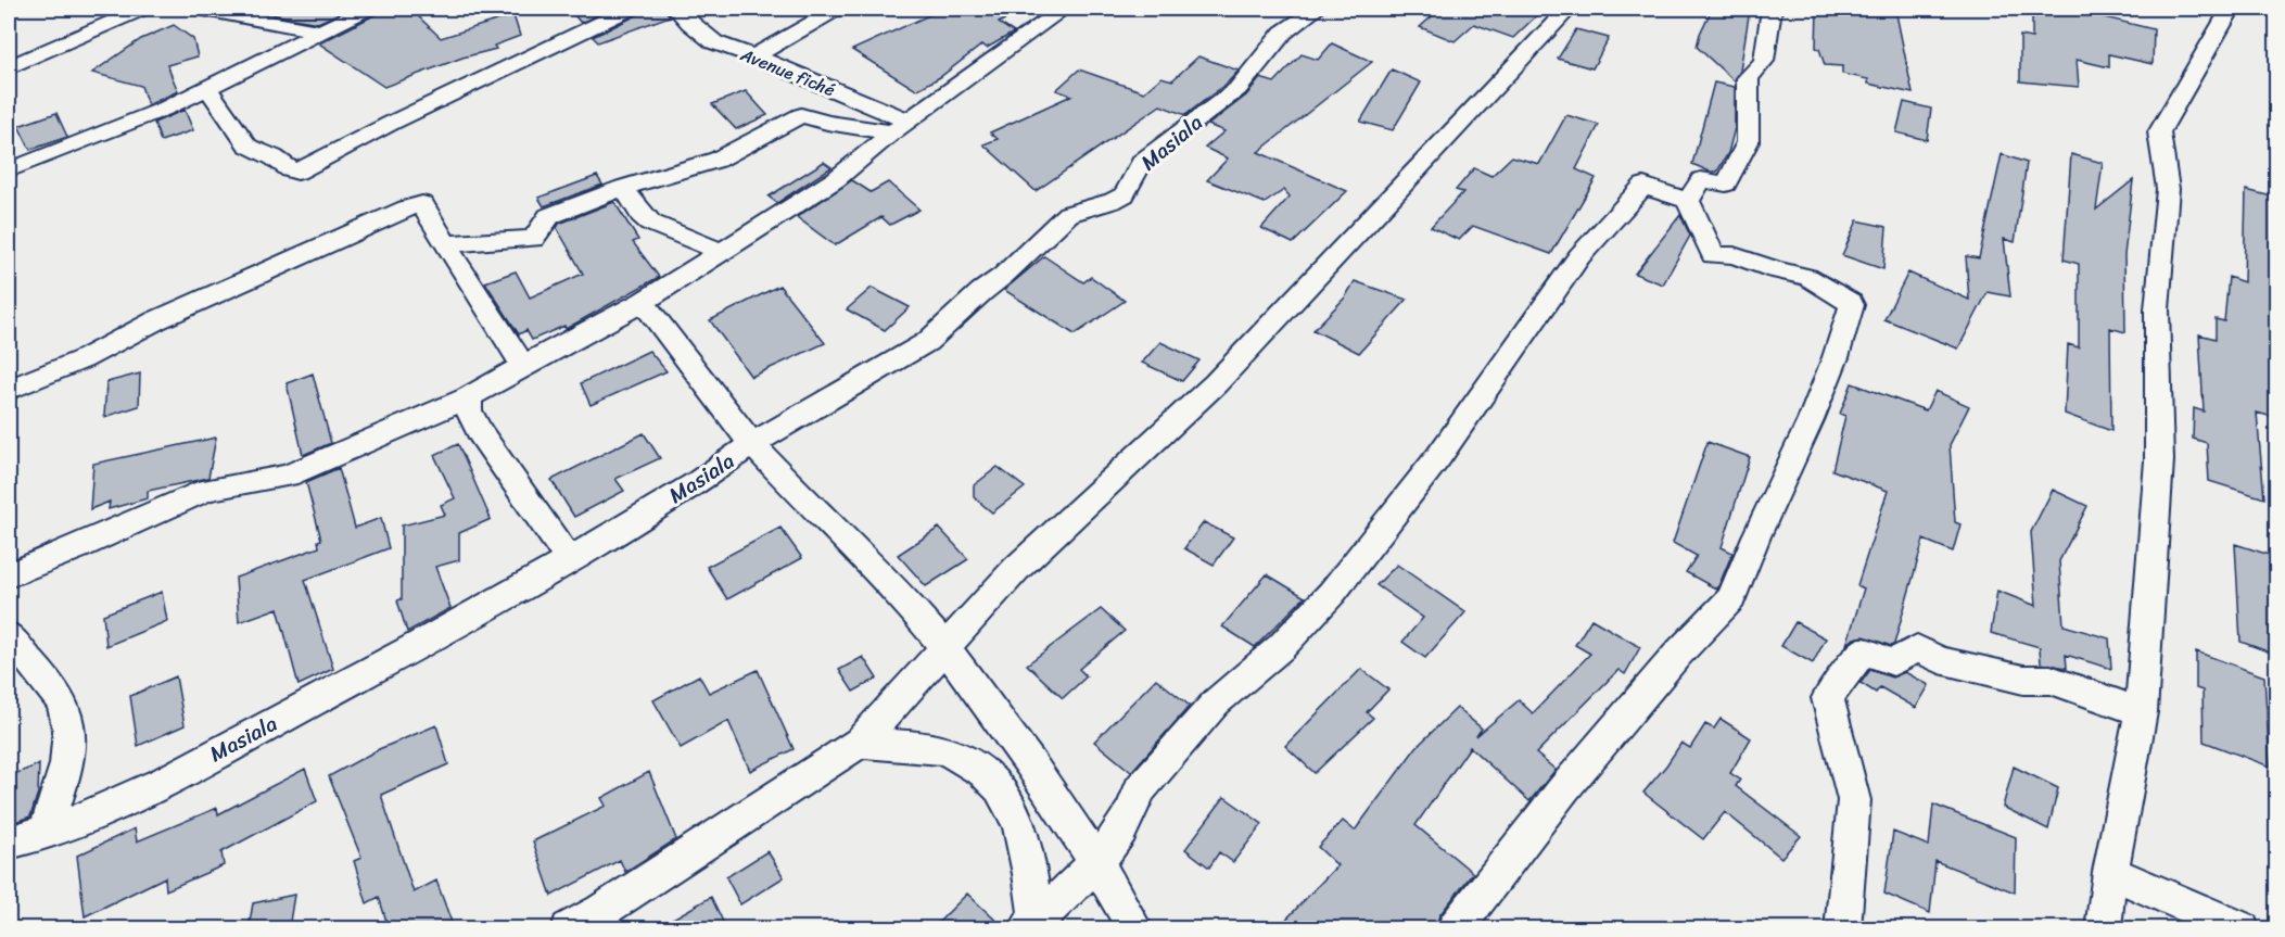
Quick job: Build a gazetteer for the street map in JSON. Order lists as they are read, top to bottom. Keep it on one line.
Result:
{"streets":{"street":["Avenue fiché","Masiala"]}}
